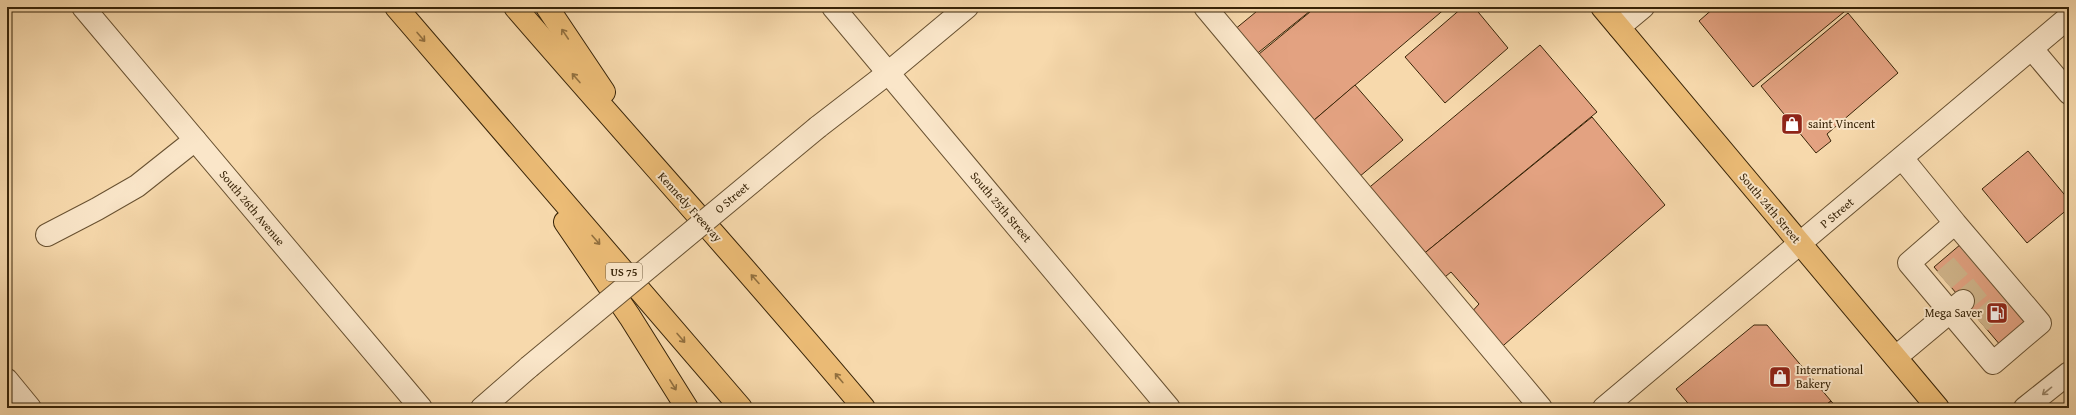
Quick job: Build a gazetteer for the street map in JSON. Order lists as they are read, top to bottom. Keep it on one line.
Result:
{"streets":{"main road":["Kennedy Freeway","South 24th Street","US 75"],"street":["O Street","South 25th Street","South 26th Avenue","P Street"]},"crossings":[["O Street","South 25th Street"],["South 24th Street","P Street"]],"places":{"shop":["saint Vincent","International Bakery"],"fuel station":["Mega Saver"]}}
